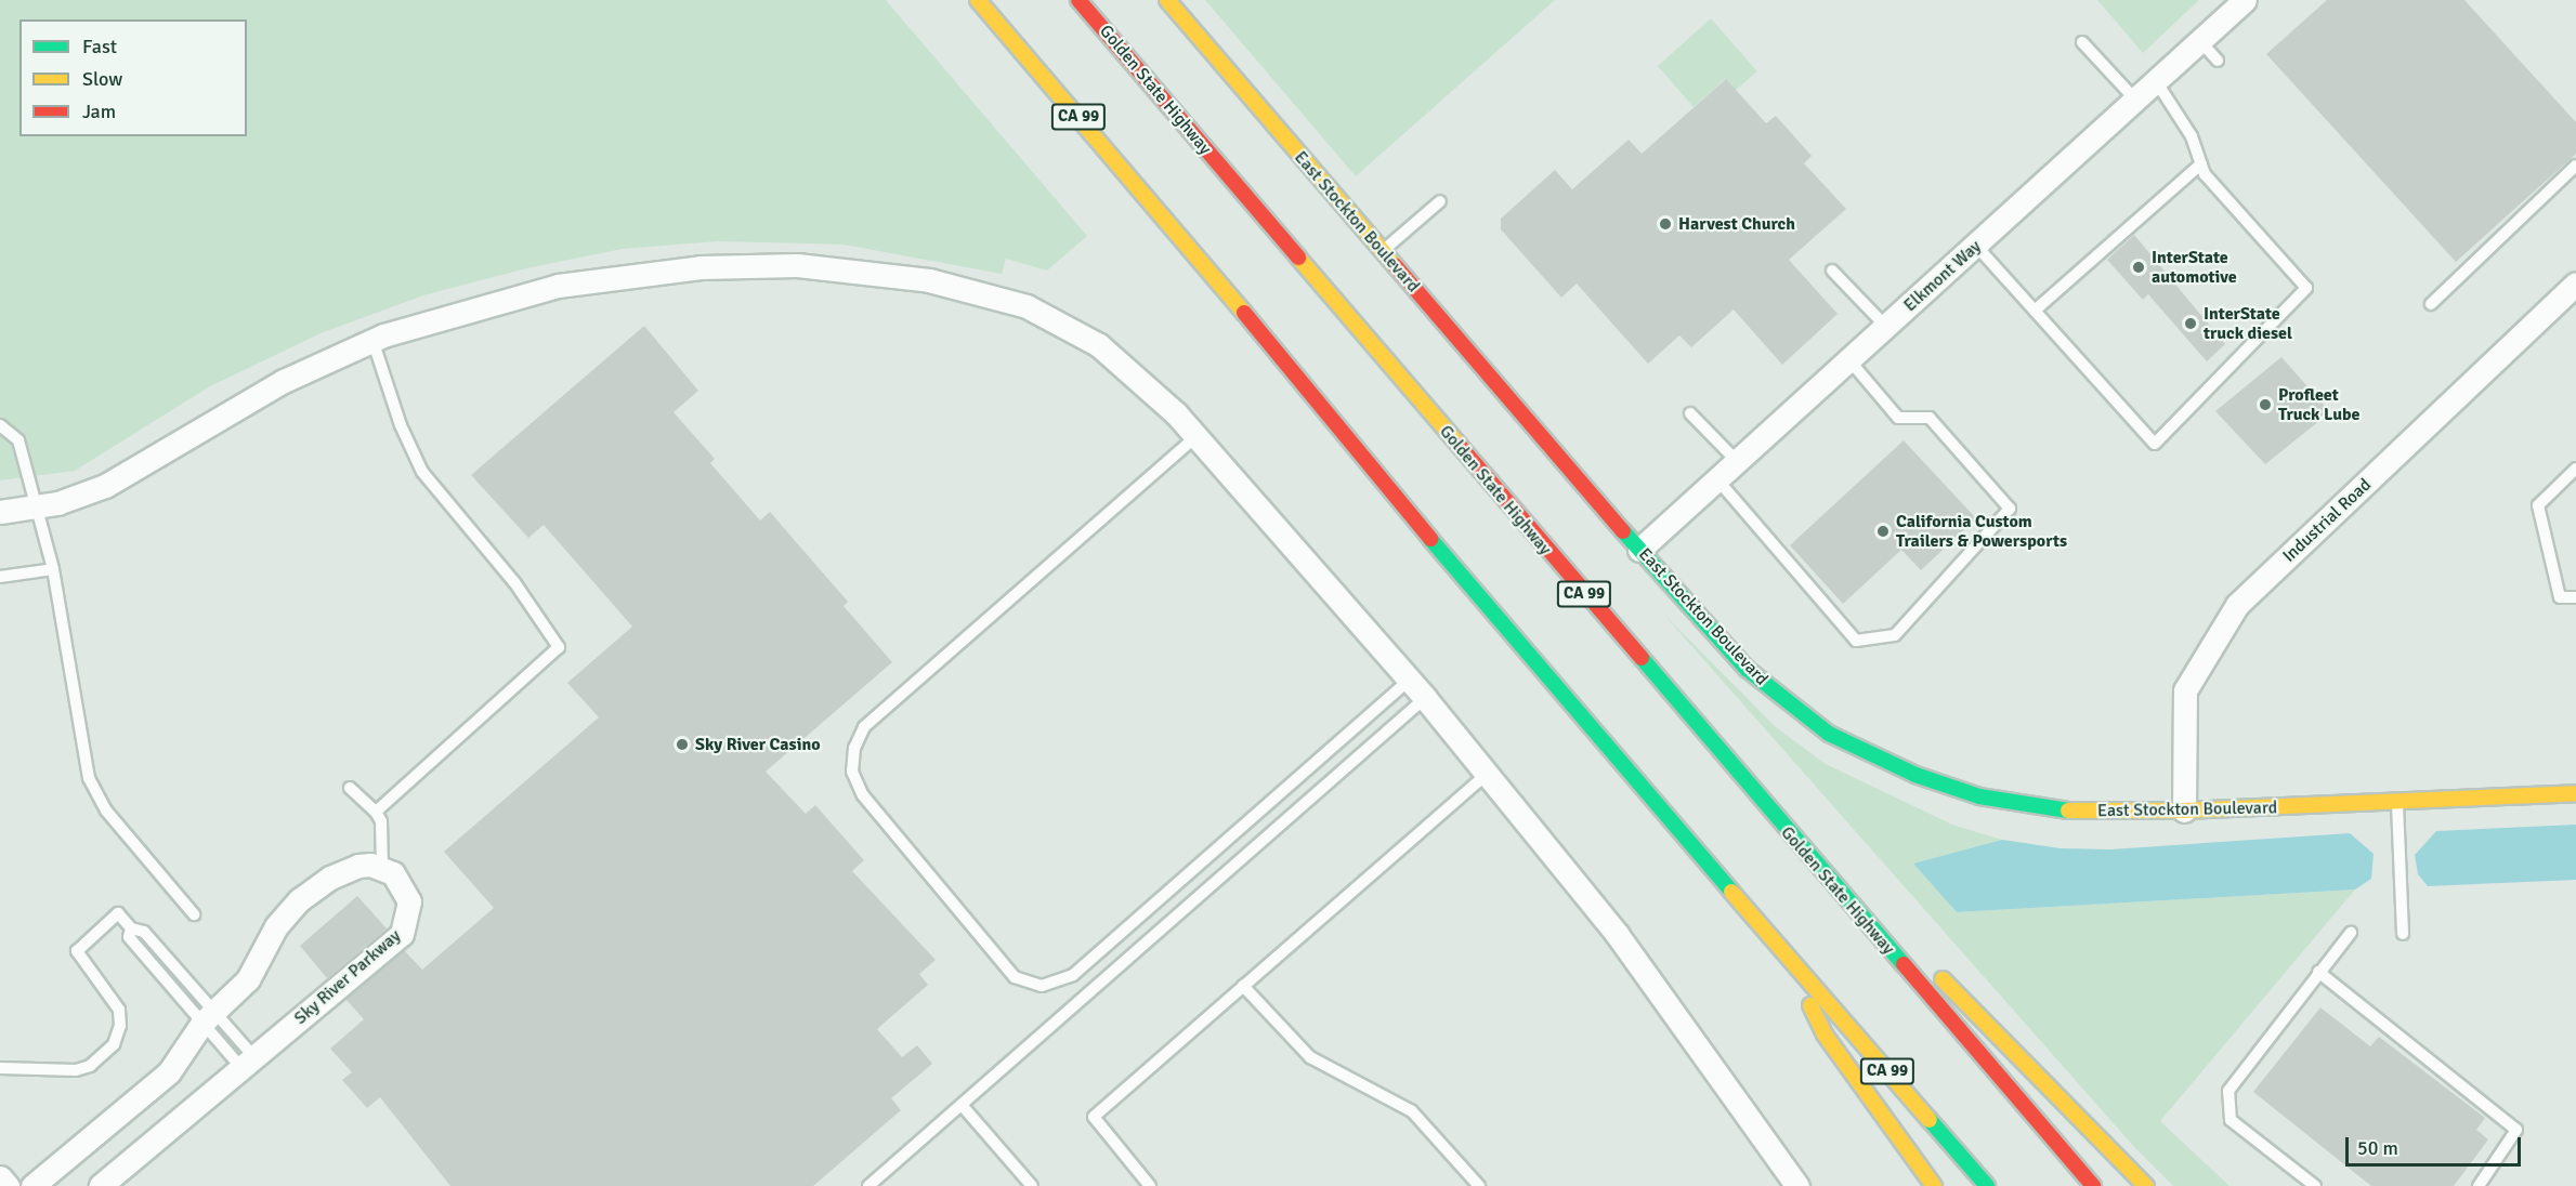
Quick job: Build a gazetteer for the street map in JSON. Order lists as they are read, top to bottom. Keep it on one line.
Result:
{"streets":{"main road":["Golden State Highway","CA 99","East Stockton Boulevard"],"street":["Elkmont Way","Industrial Road","Sky River Parkway"]},"crossings":[["East Stockton Boulevard","Elkmont Way"],["East Stockton Boulevard","Industrial Road"]],"places":["Harvest Church","InterState automotive","InterState truck diesel","Profleet Truck Lube","California Custom Trailers & Powersports","Sky River Casino"],"legend":["Fast","Slow","Jam"],"scale_bar":"50 m"}
